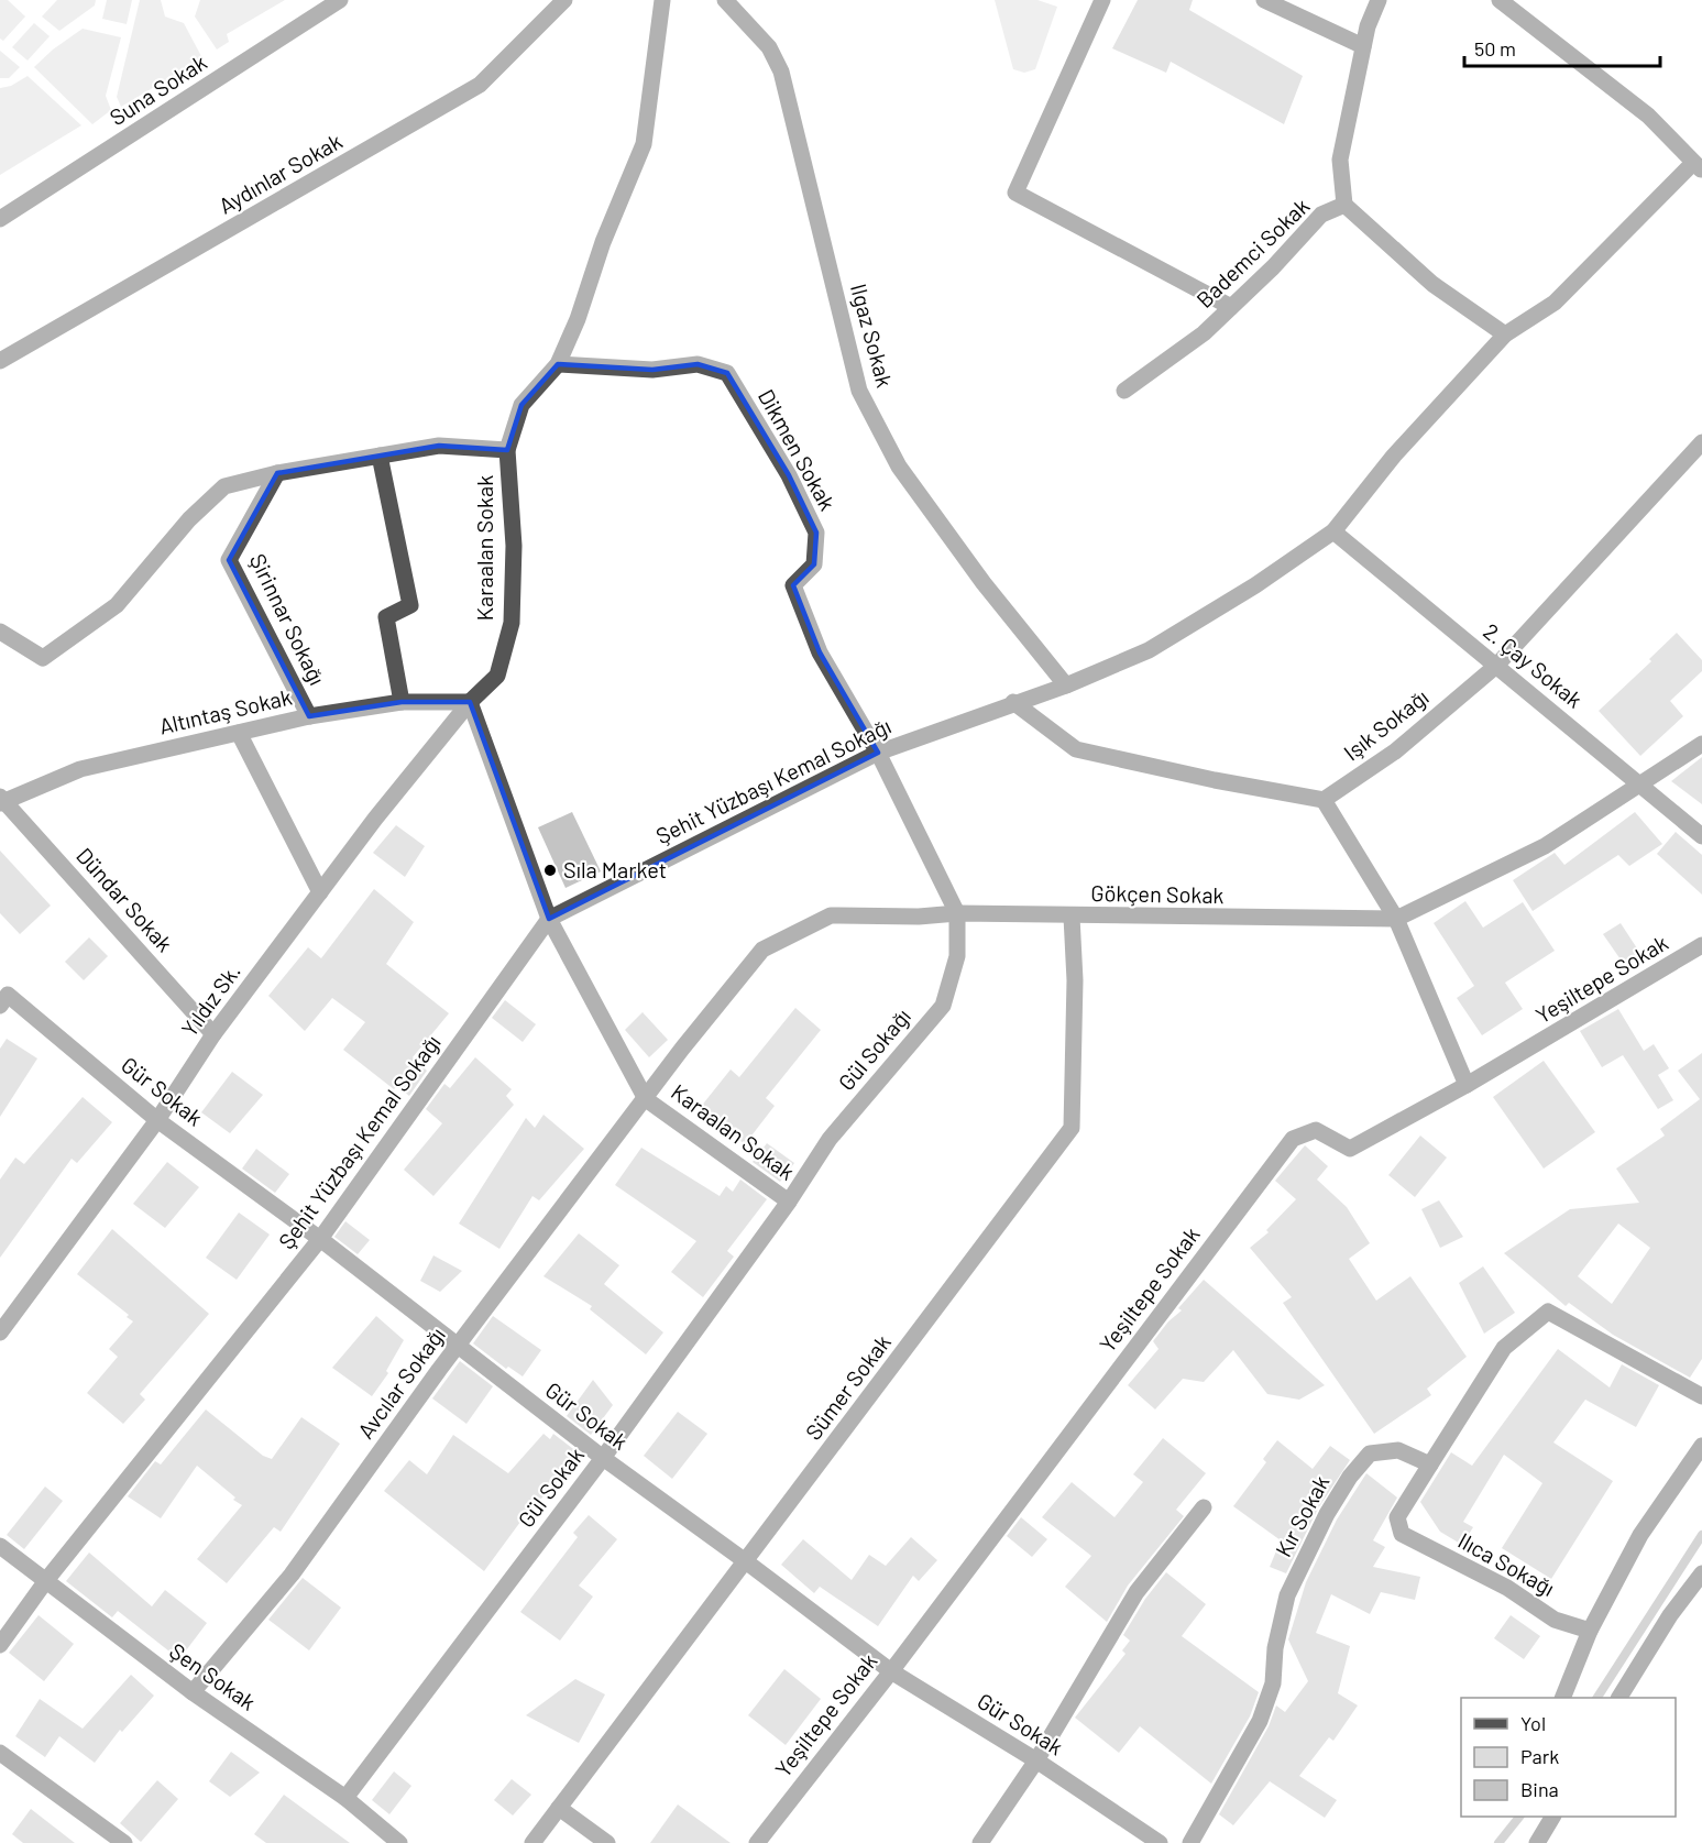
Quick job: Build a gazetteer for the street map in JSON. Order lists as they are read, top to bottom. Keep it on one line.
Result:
{"streets":{"street":["Suna Sokak","Aydınlar Sokak","Bademci Sokak","Ilgaz Sokak","Dikmen Sokak","Karaalan Sokak","Şirinnar Sokağı","2. Çay Sokak","Altıntaş Sokak","Işık Sokağı","Şehit Yüzbaşı Kemal Sokağı","Gökçen Sokak","Dündar Sokak","Yeşiltepe Sokak","Yıldız Sk.","Gül Sokağı","Gür Sokak","Avcılar Sokağı","Sümer Sokak","Gül Sokak","Kır Sokak","Ilıca Sokağı","Şen Sokak"]},"crossings":[["Ilgaz Sokak","Şehit Yüzbaşı Kemal Sokağı"],["Dikmen Sokak","Karaalan Sokak"],["Dikmen Sokak","Şehit Yüzbaşı Kemal Sokağı"],["Dikmen Sokak","Gökçen Sokak"],["Dikmen Sokak","Gül Sokağı"],["Karaalan Sokak","Altıntaş Sokak"],["Karaalan Sokak","Şehit Yüzbaşı Kemal Sokağı"],["Karaalan Sokak","Gökçen Sokak"],["Karaalan Sokak","Yıldız Sk."],["Karaalan Sokak","Gül Sokağı"],["Karaalan Sokak","Avcılar Sokağı"],["Karaalan Sokak","Gül Sokak"],["Şirinnar Sokağı","Altıntaş Sokak"],["2. Çay Sokak","Işık Sokağı"],["2. Çay Sokak","Şehit Yüzbaşı Kemal Sokağı"],["2. Çay Sokak","Gökçen Sokak"],["Altıntaş Sokak","Dündar Sokak"],["Altıntaş Sokak","Yıldız Sk."],["Şehit Yüzbaşı Kemal Sokağı","Gür Sokak"],["Şehit Yüzbaşı Kemal Sokağı","Şen Sokak"],["Gökçen Sokak","Gül Sokağı"],["Gökçen Sokak","Avcılar Sokağı"],["Gökçen Sokak","Sümer Sokak"],["Dündar Sokak","Yıldız Sk."],["Yeşiltepe Sokak","Gür Sokak"],["Yıldız Sk.","Gür Sokak"],["Gül Sokağı","Gül Sokak"],["Gür Sokak","Avcılar Sokağı"],["Gür Sokak","Sümer Sokak"],["Gür Sokak","Gül Sokak"],["Avcılar Sokağı","Şen Sokak"],["Gül Sokak","Şen Sokak"],["Kır Sokak","Ilıca Sokağı"]],"places":["Sıla Market"],"legend":["Yol","Park","Bina"],"scale_bar":"50 m"}
